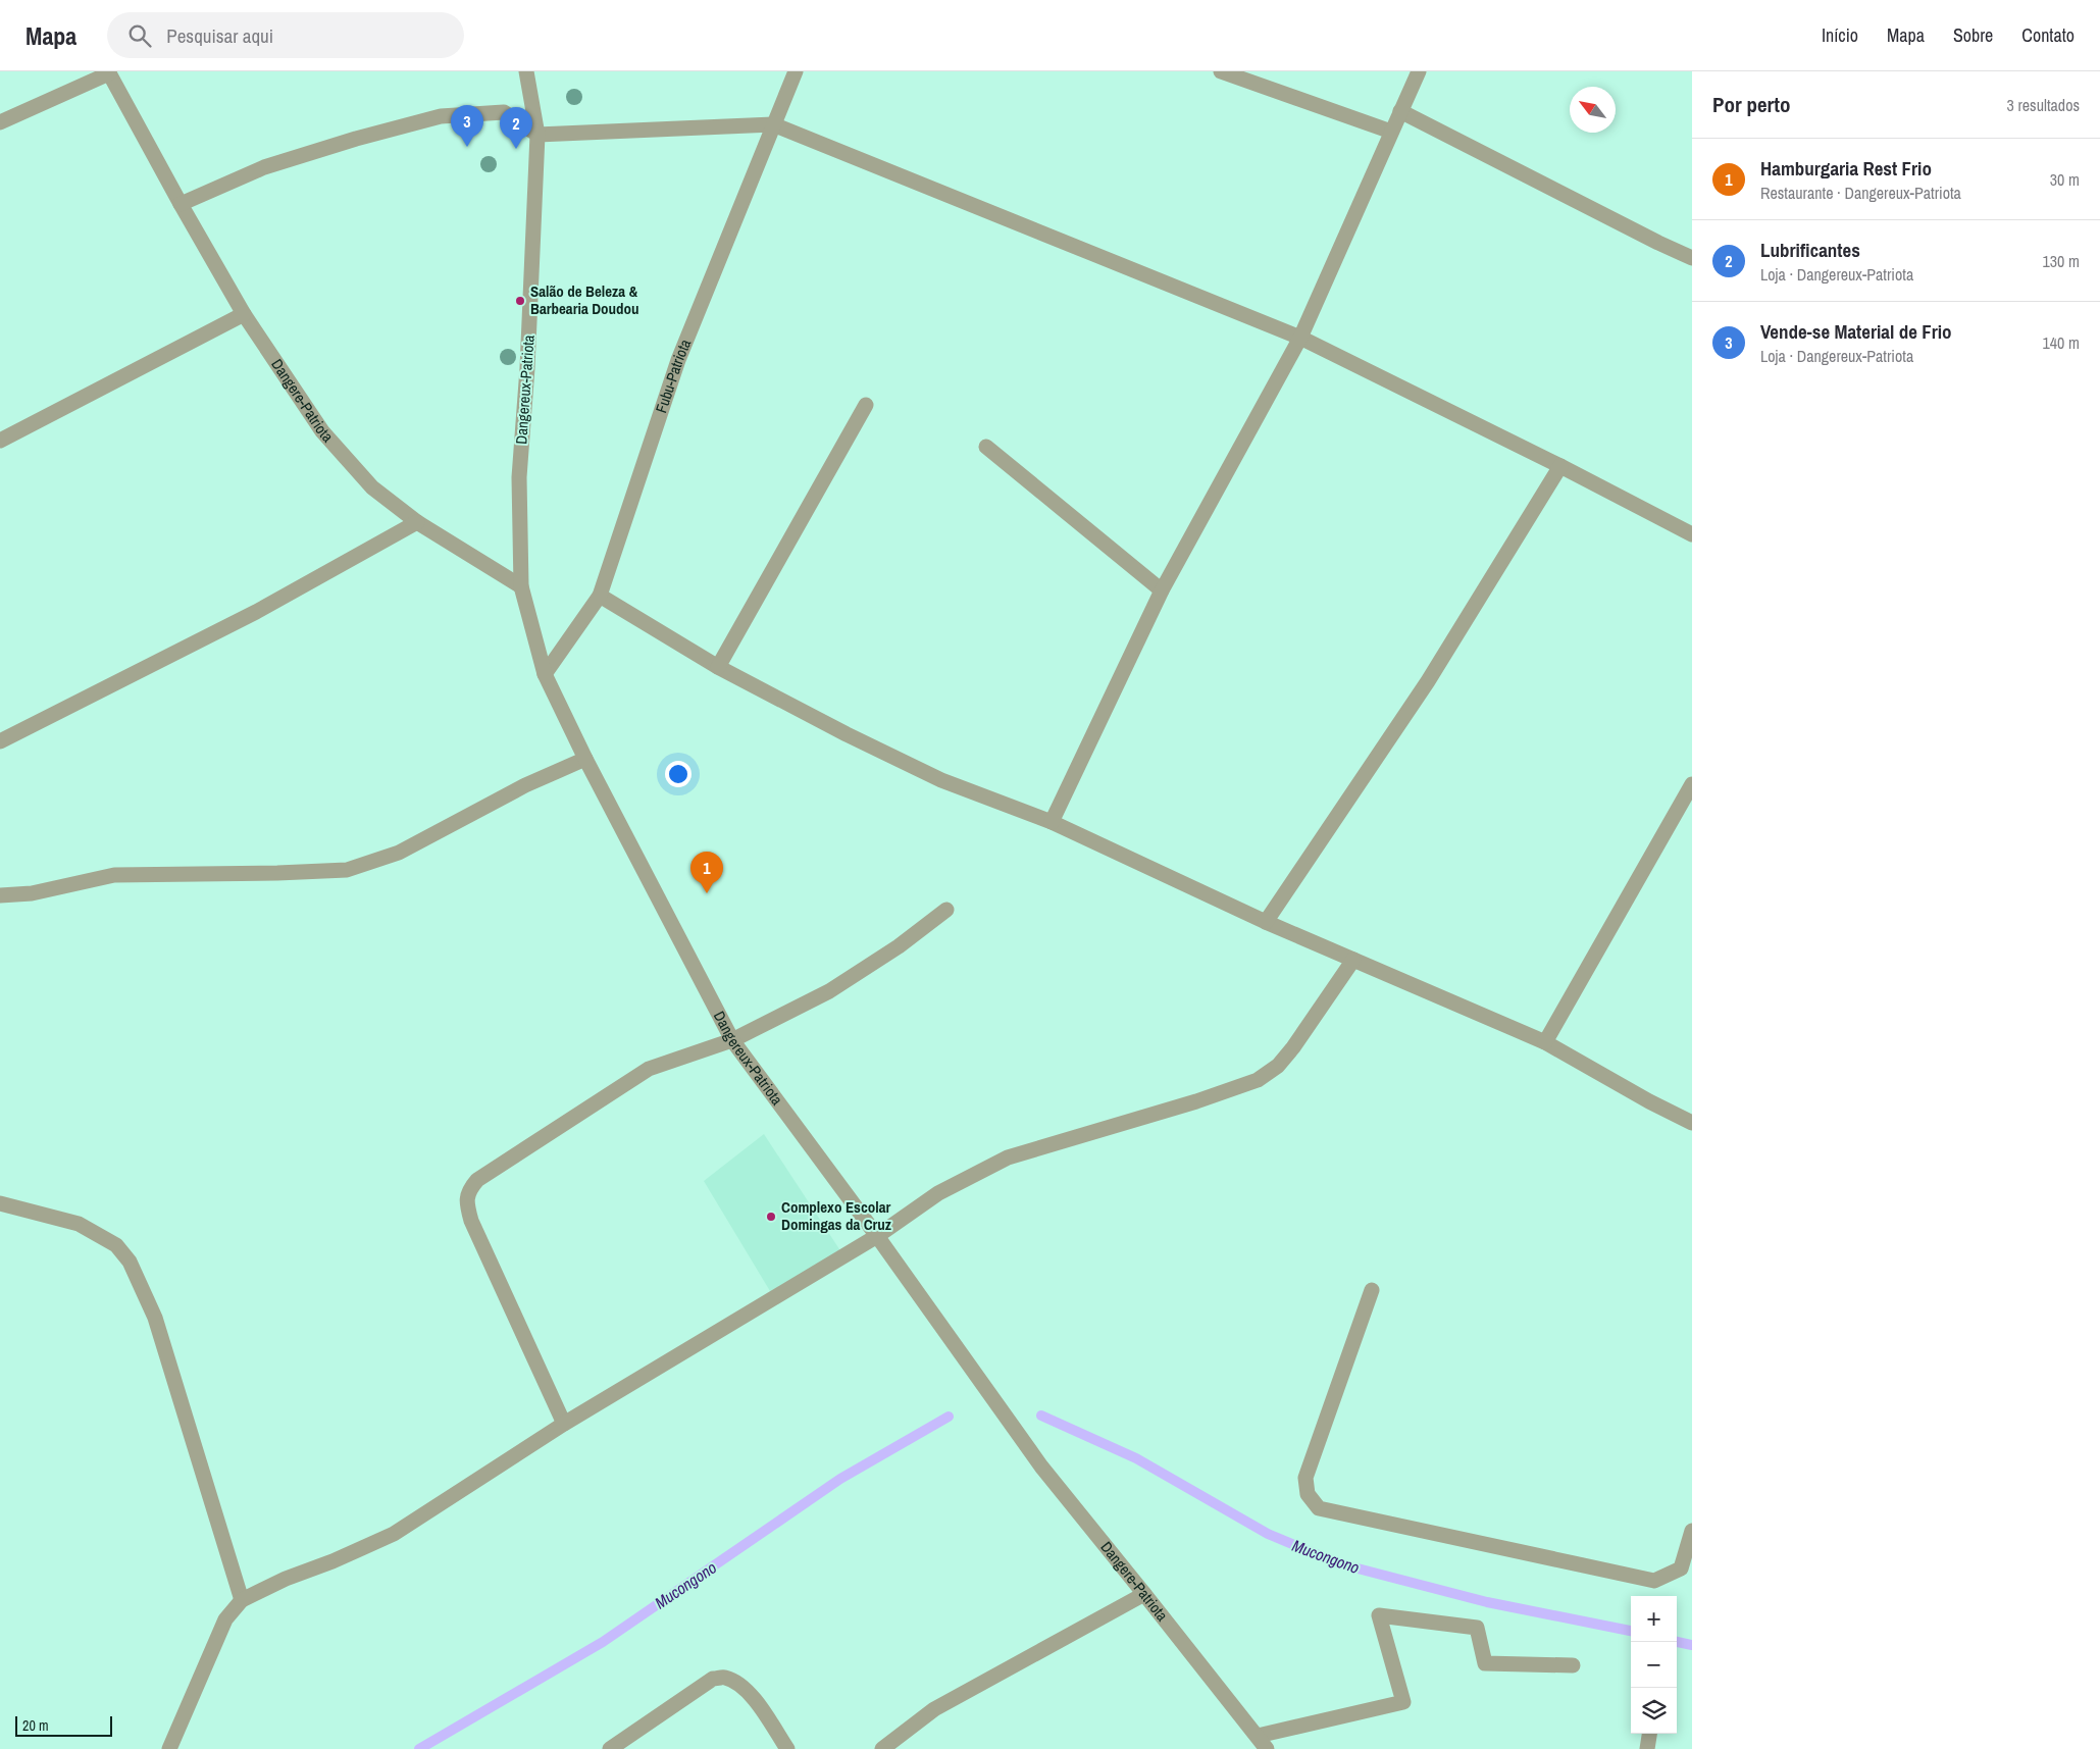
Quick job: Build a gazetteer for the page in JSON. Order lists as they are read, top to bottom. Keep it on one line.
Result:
{"streets":{"street":["Fubu-Patriota","Dangereux-Patriota","Dangere-Patriota"]},"crossings":[["Fubu-Patriota","Dangereux-Patriota"],["Dangereux-Patriota","Dangere-Patriota"]],"water":["Mucongono"],"places":["Salão de Beleza & Barbearia Doudou","Complexo Escolar Domingas da Cruz"],"scale_bar":"20 m","north":"top left","page":{"header":"Mapa","search":"Pesquisar aqui","nav":["Início","Mapa","Sobre","Contato"],"heading":["Por perto","3 resultados"],"pins":["3","2","1"],"list":[{"mark":"1","name":"Hamburgaria Rest Frio","note":"Restaurante · Dangereux-Patriota","value":"30 m"},{"mark":"2","name":"Lubrificantes","note":"Loja · Dangereux-Patriota","value":"130 m"},{"mark":"3","name":"Vende-se Material de Frio","note":"Loja · Dangereux-Patriota","value":"140 m"}],"map_buttons":["+","−"],"scale":"20 m"}}
